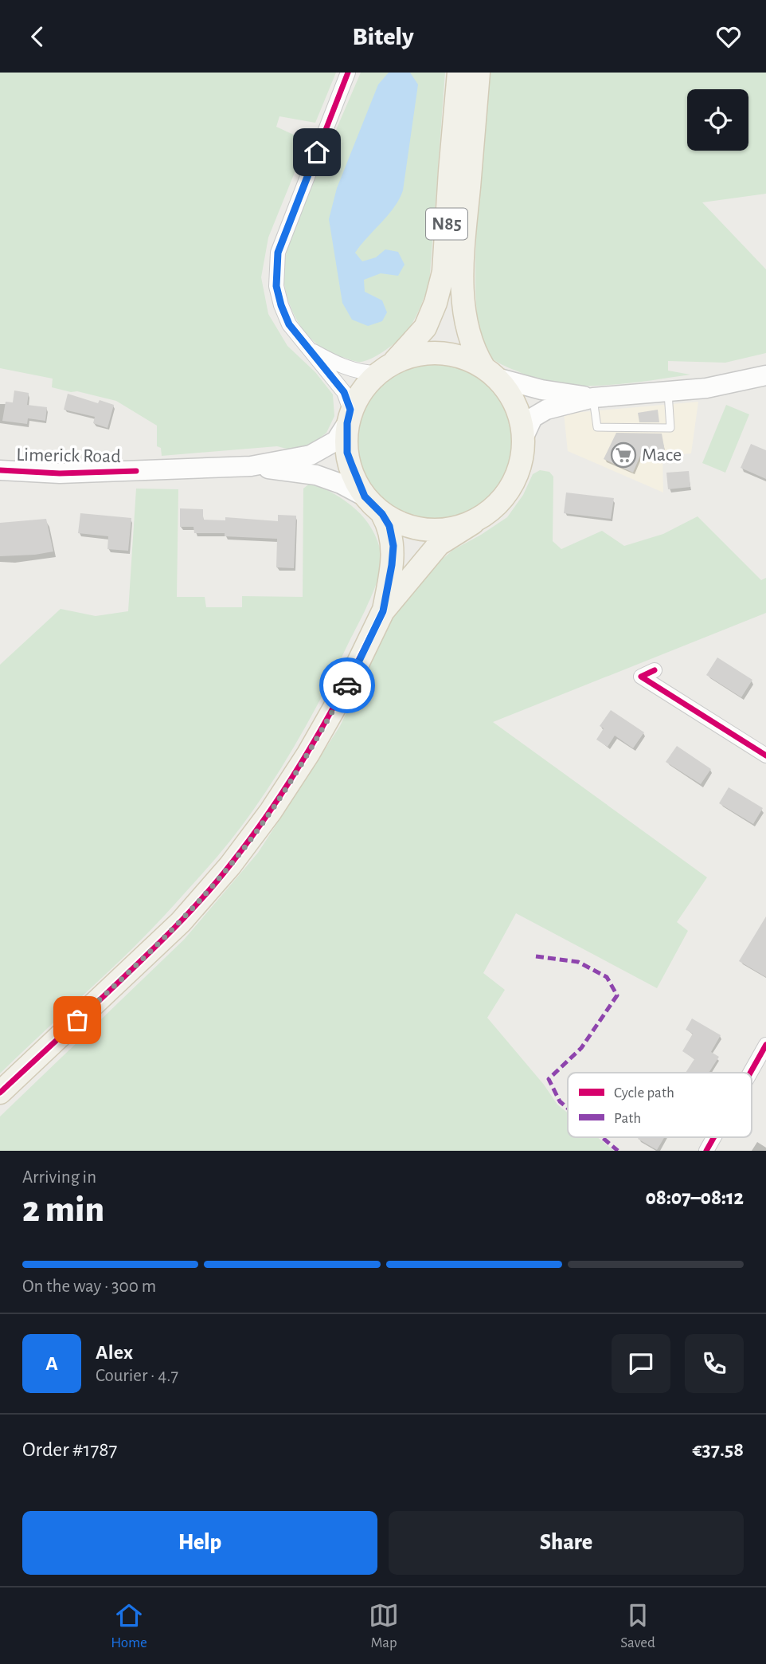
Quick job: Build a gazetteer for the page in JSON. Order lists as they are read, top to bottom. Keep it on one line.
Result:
{"streets":{"main road":["N85","Limerick Road"]},"places":{"supermarket":["Mace"]},"legend":["Cycle path","Path"],"page":{"header":"Bitely","heading":["2 min","Arriving in","08:07–08:12"],"panel":["Alex","Courier · 4.7","Order #1787","€37.58"],"bar":"On the way · 300 m","round":"A","buttons":["Help","Share"],"tabs":["Home","Map","Saved"]}}
